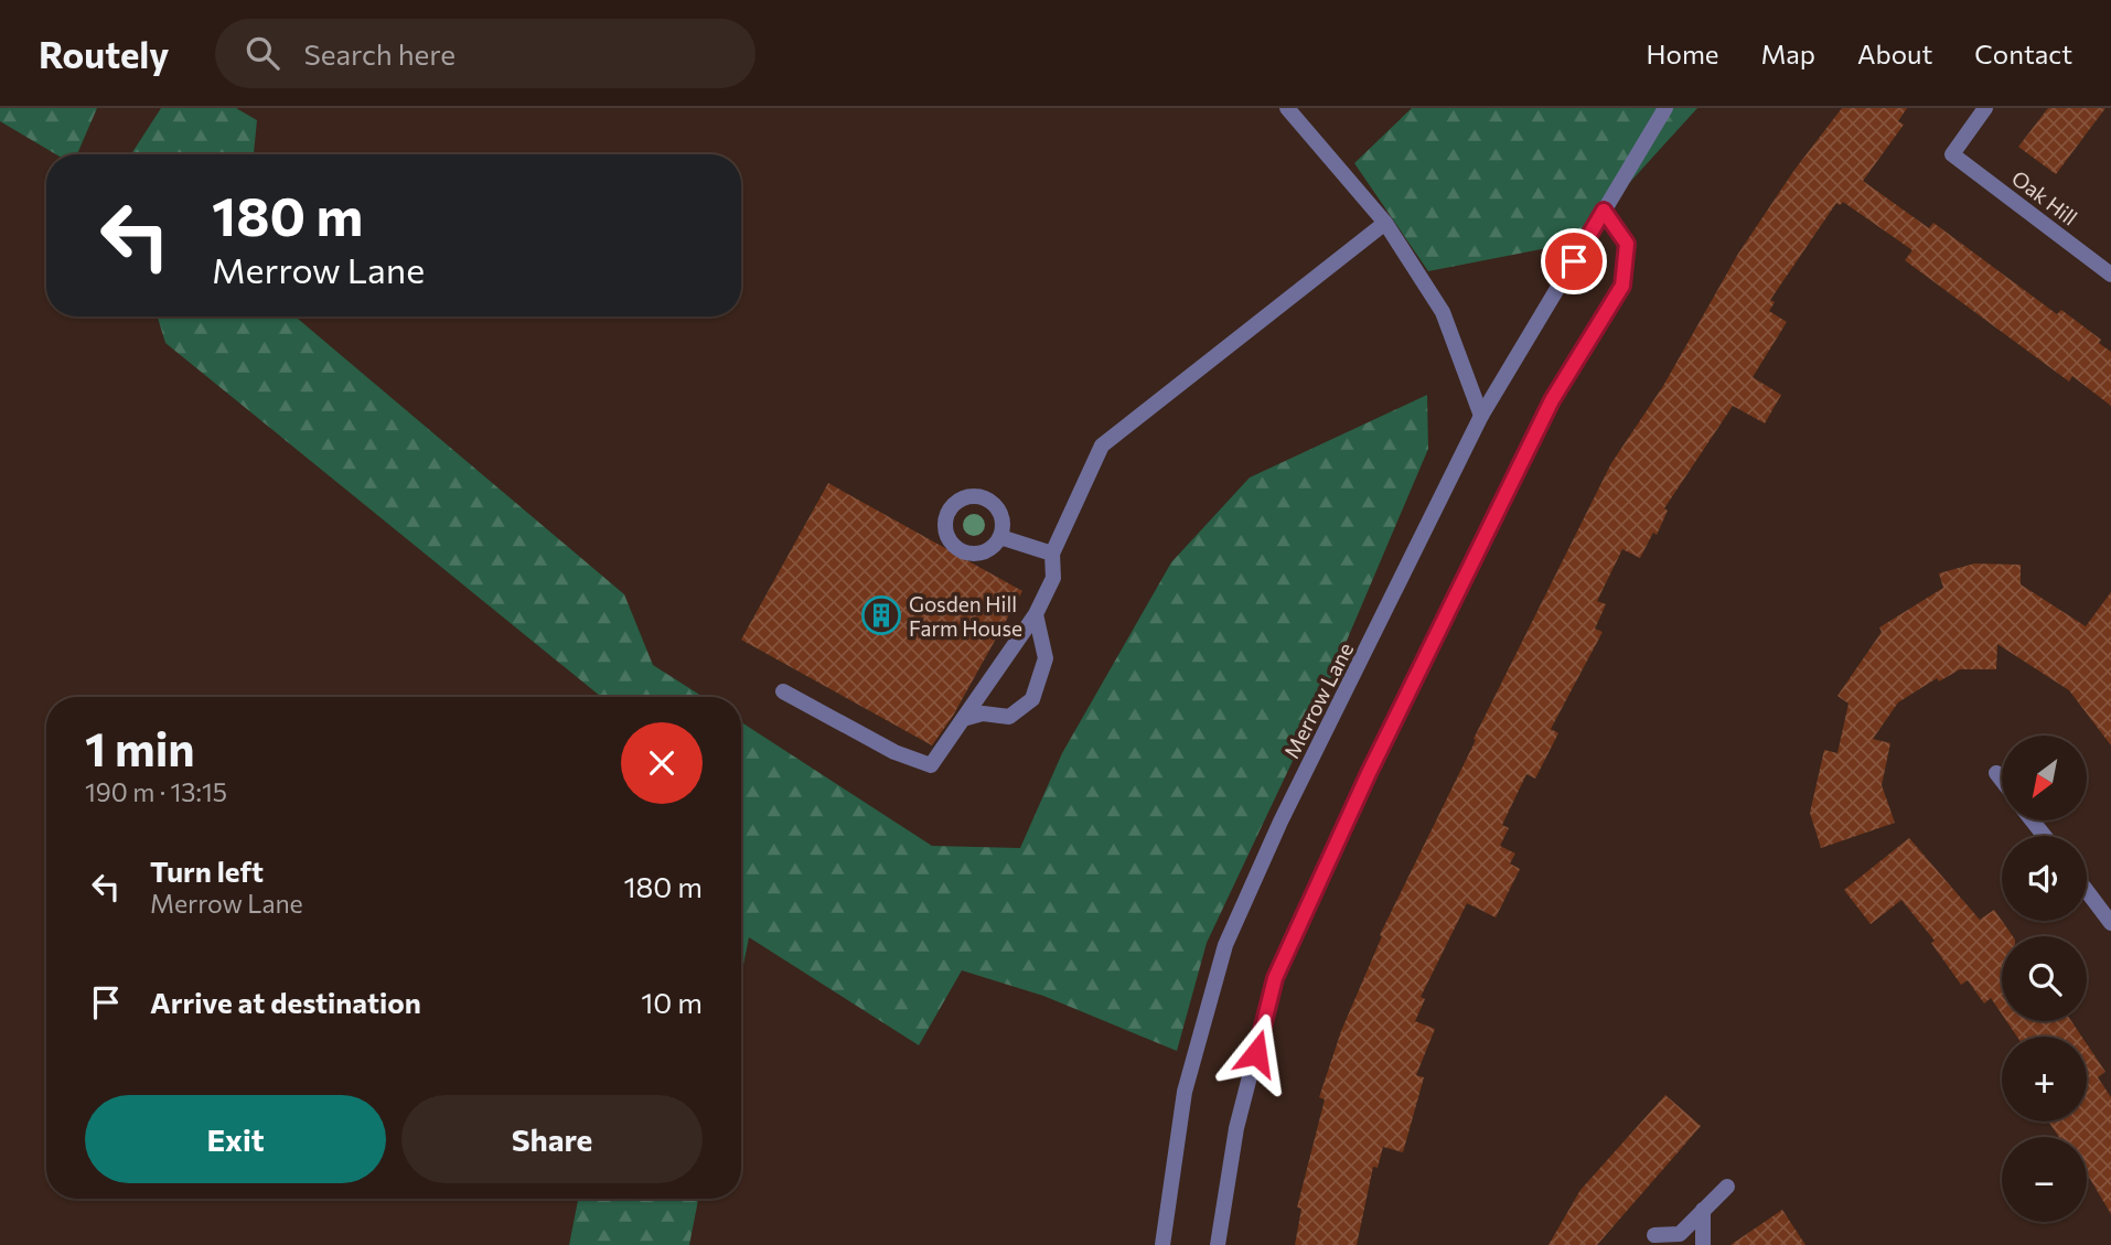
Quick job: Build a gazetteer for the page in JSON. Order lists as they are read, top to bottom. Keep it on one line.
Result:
{"streets":{"street":["Oak Hill","Merrow Lane"]},"places":{"building":["Gosden Hill Farm House"]},"north":"bottom left","page":{"header":"Routely","search":"Search here","nav":["Home","Map","About","Contact"],"turn":["180 m","Merrow Lane"],"heading":["1 min","190 m · 13:15"],"map_buttons":["+","−"],"list":[{"name":"Turn left","note":"Merrow Lane","value":"180 m"},{"name":"Arrive at destination","value":"10 m"}],"buttons":["Exit","Share"]}}
